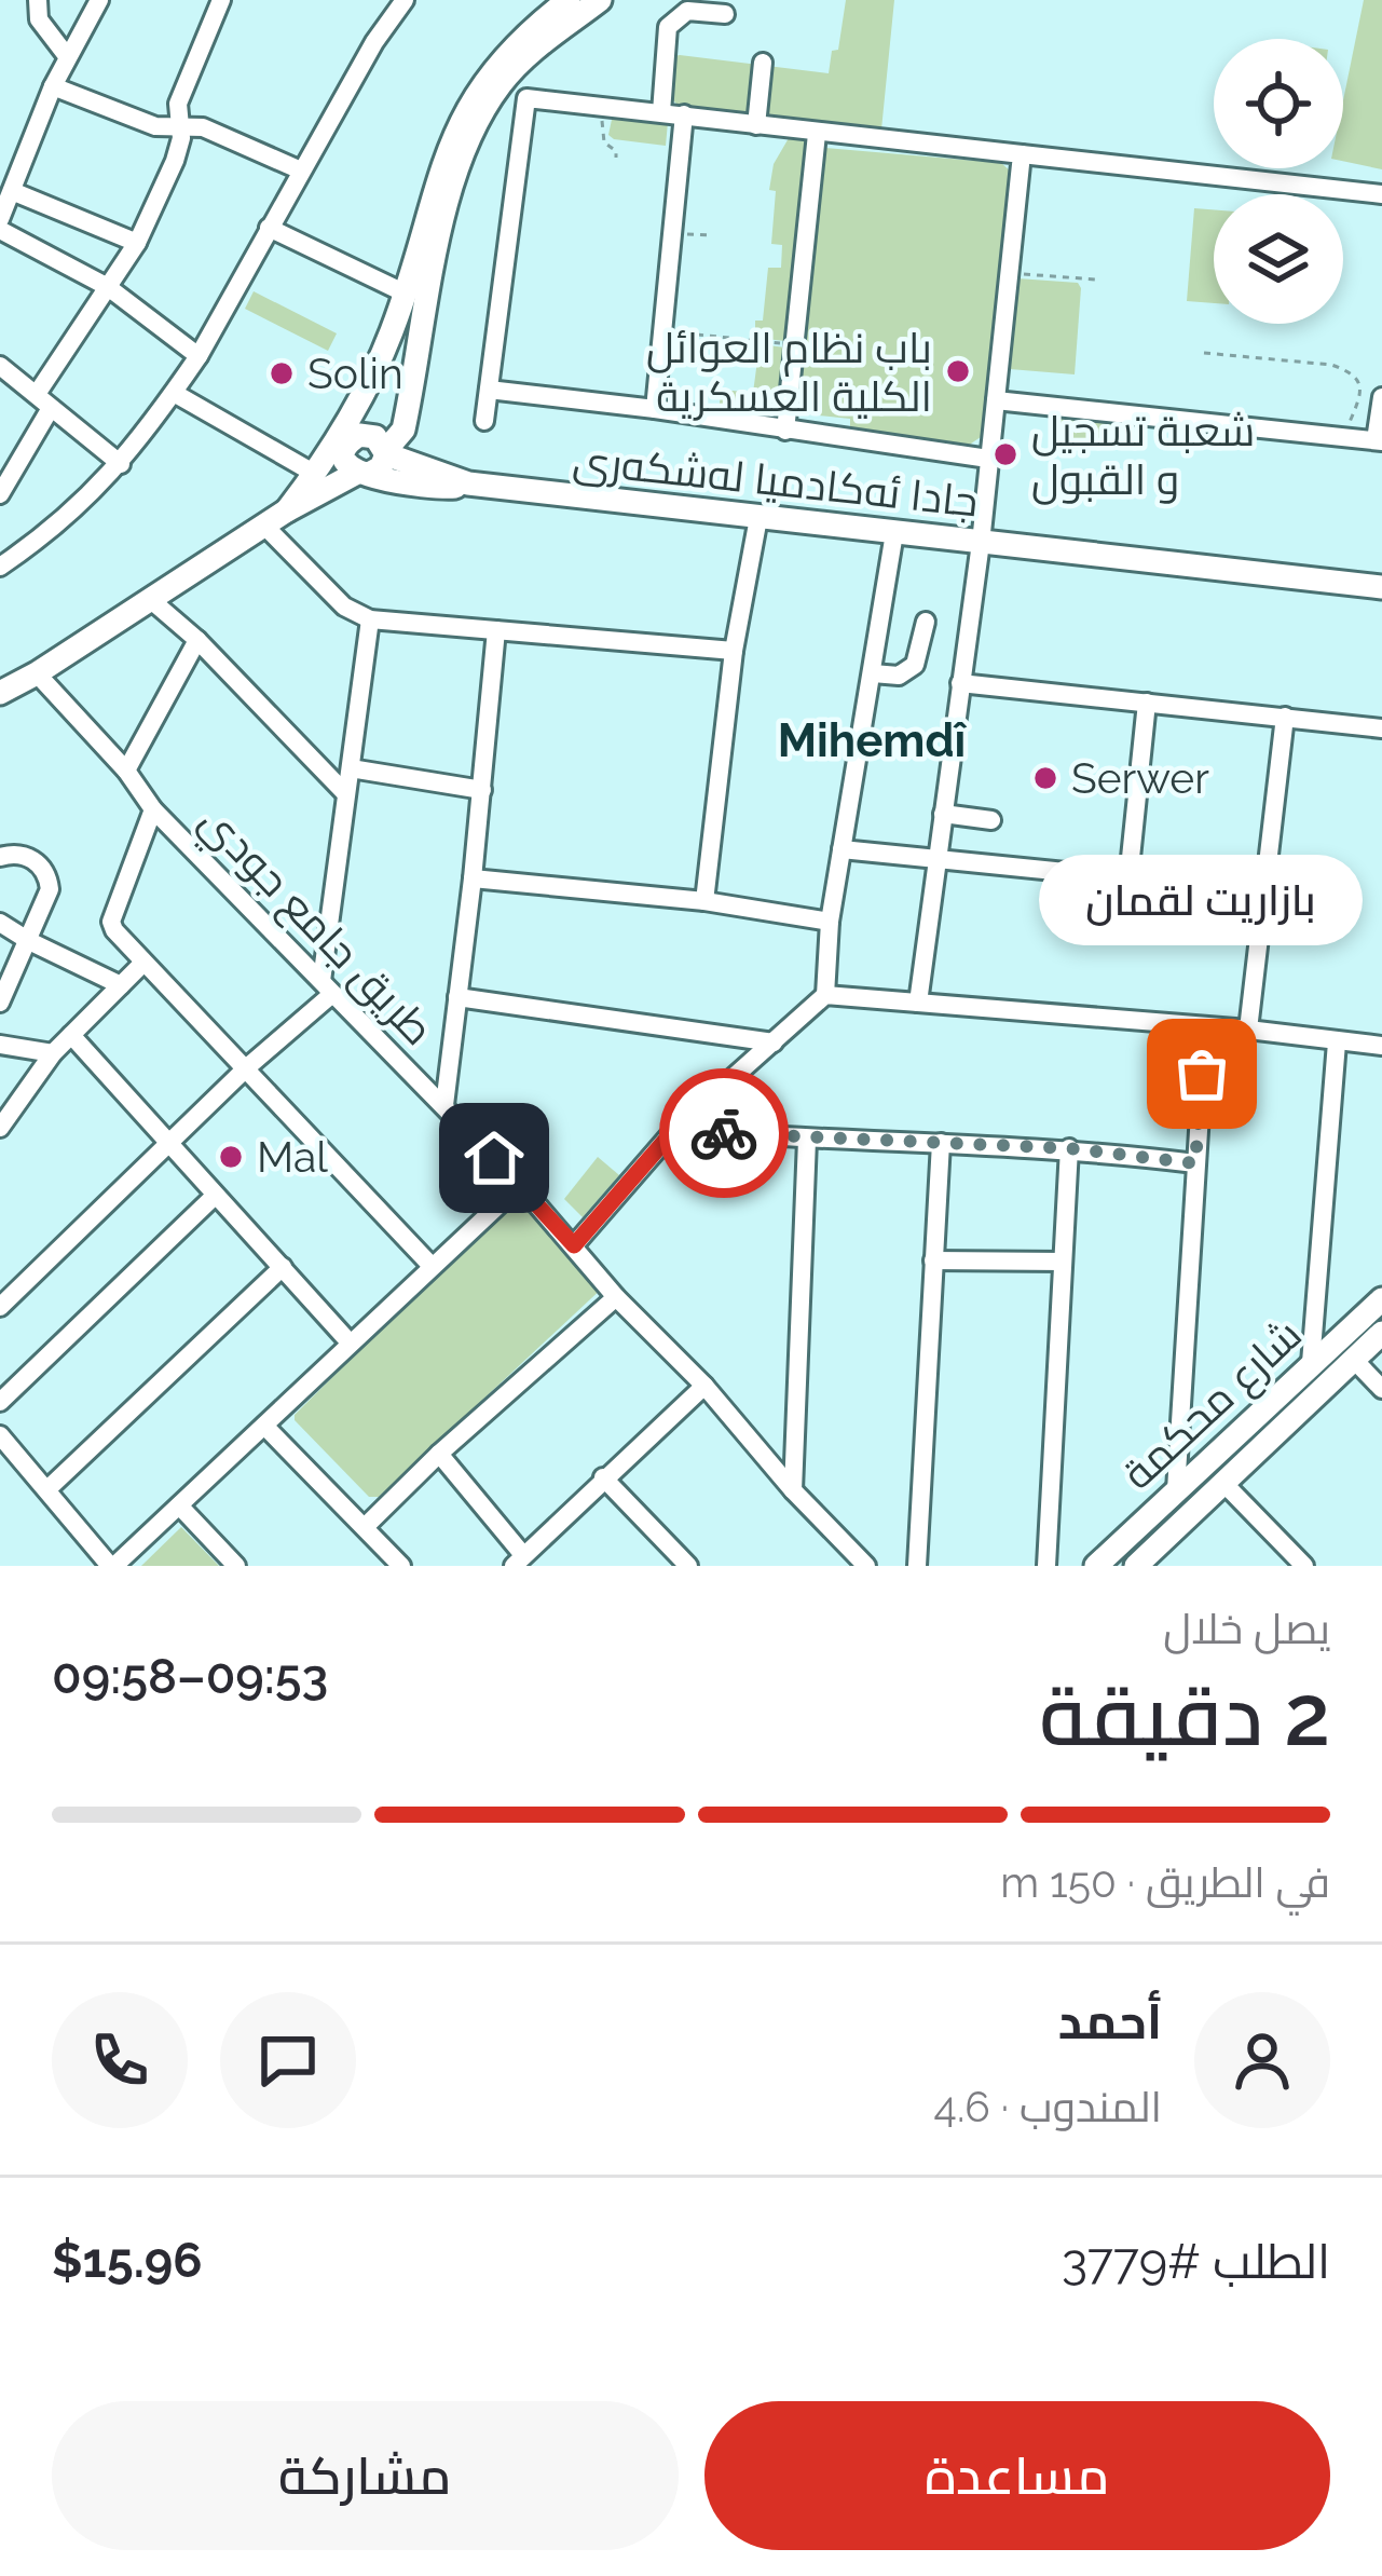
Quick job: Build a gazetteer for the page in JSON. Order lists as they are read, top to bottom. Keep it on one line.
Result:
{"streets":{"main road":["جادا ئه‌كادميا له‌شكه‌رى","شارع محكمة"],"street":["طريق جامع جودي"]},"districts":["Mihemdî"],"places":["باب نظام العوائل الكلية العسكرية","Solin","شعبة تسجيل و القبول","Serwer","بازاريت لقمان","Mal"],"page":{"bubble":"بازاريت لقمان","heading":["2 دقيقة","يصل خلال","09:53–09:58"],"panel":["أحمد","المندوب · 4.6","الطلب #3779","$15.96"],"bar":"في الطريق · 150 m","buttons":["مساعدة","مشاركة"]}}
